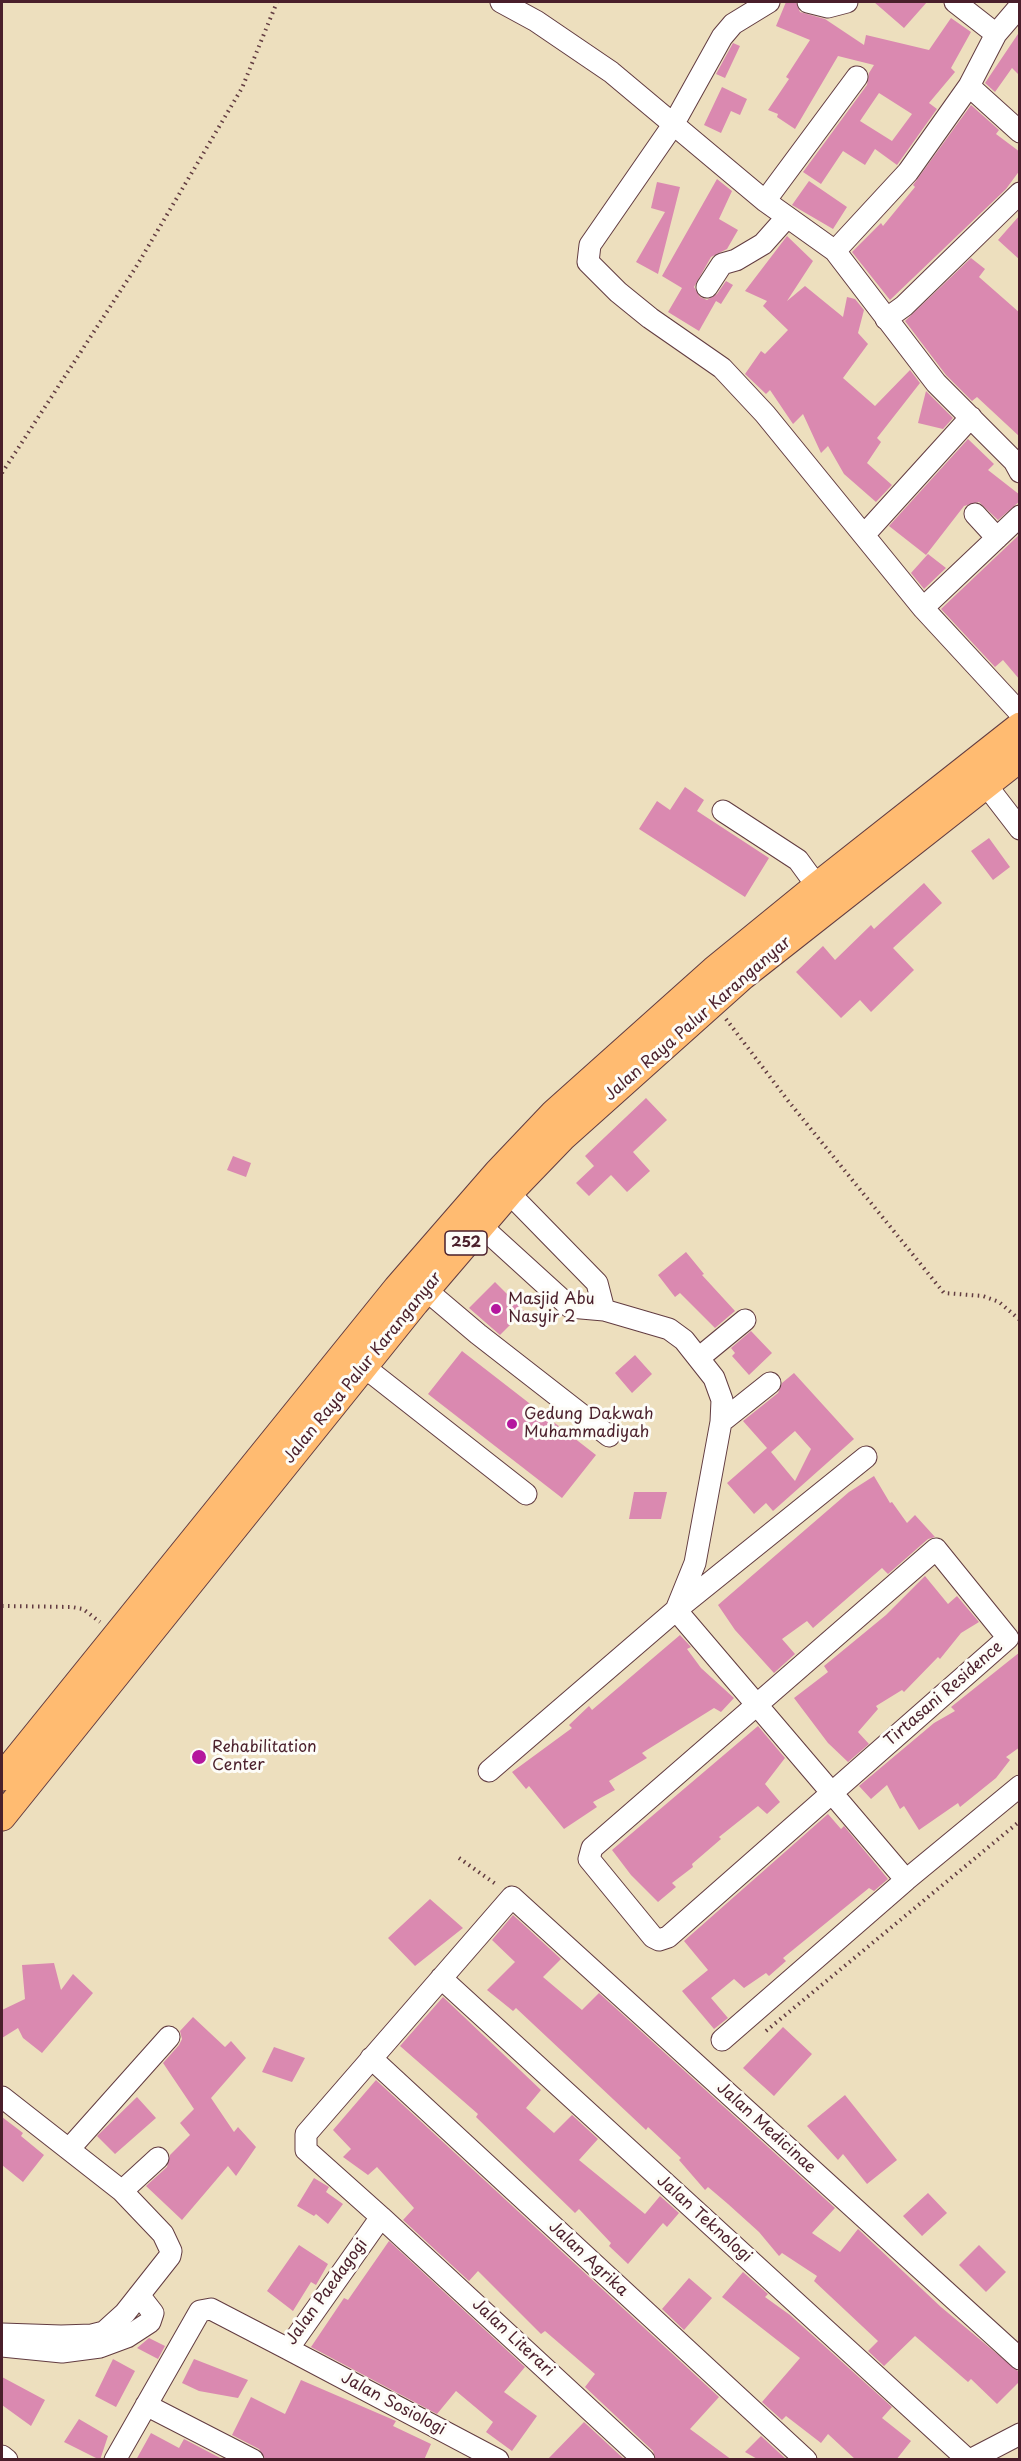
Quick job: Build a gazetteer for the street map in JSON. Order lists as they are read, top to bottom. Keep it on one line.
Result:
{"streets":{"main road":["Jalan Raya Palur Karanganyar","252"],"street":["Tirtasani Residence","Jalan Medicinae","Jalan Teknologi","Jalan Agrika","Jalan Paedagogi","Jalan Literari","Jalan Sosiologi"]},"crossings":[["Jalan Paedagogi","Jalan Literari"],["Jalan Paedagogi","Jalan Sosiologi"]],"places":["Masjid Abu Nasyir 2","Gedung Dakwah Muhammadiyah","Rehabilitation Center"]}
